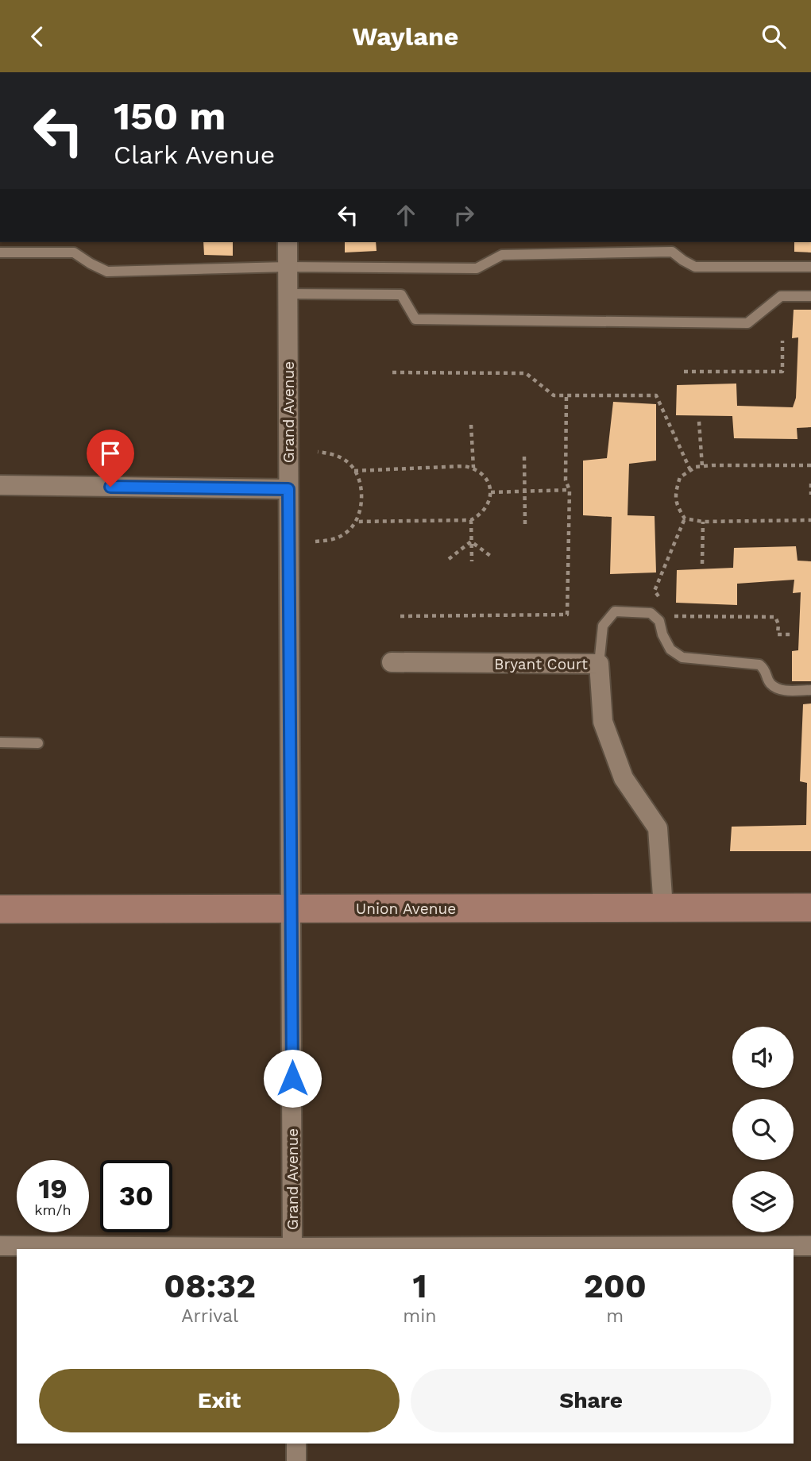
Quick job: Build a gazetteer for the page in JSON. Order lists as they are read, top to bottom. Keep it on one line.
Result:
{"streets":{"main road":["Union Avenue"],"street":["Grand Avenue","Bryant Court"]},"crossings":[["Grand Avenue","Union Avenue"],["Bryant Court","Union Avenue"]],"page":{"header":"Waylane","turn":["150 m","Clark Avenue"],"speed":"19 km/h","limit":"30","eta":["08:32","Arrival","1","min","200","m"],"buttons":["Exit","Share"]}}
